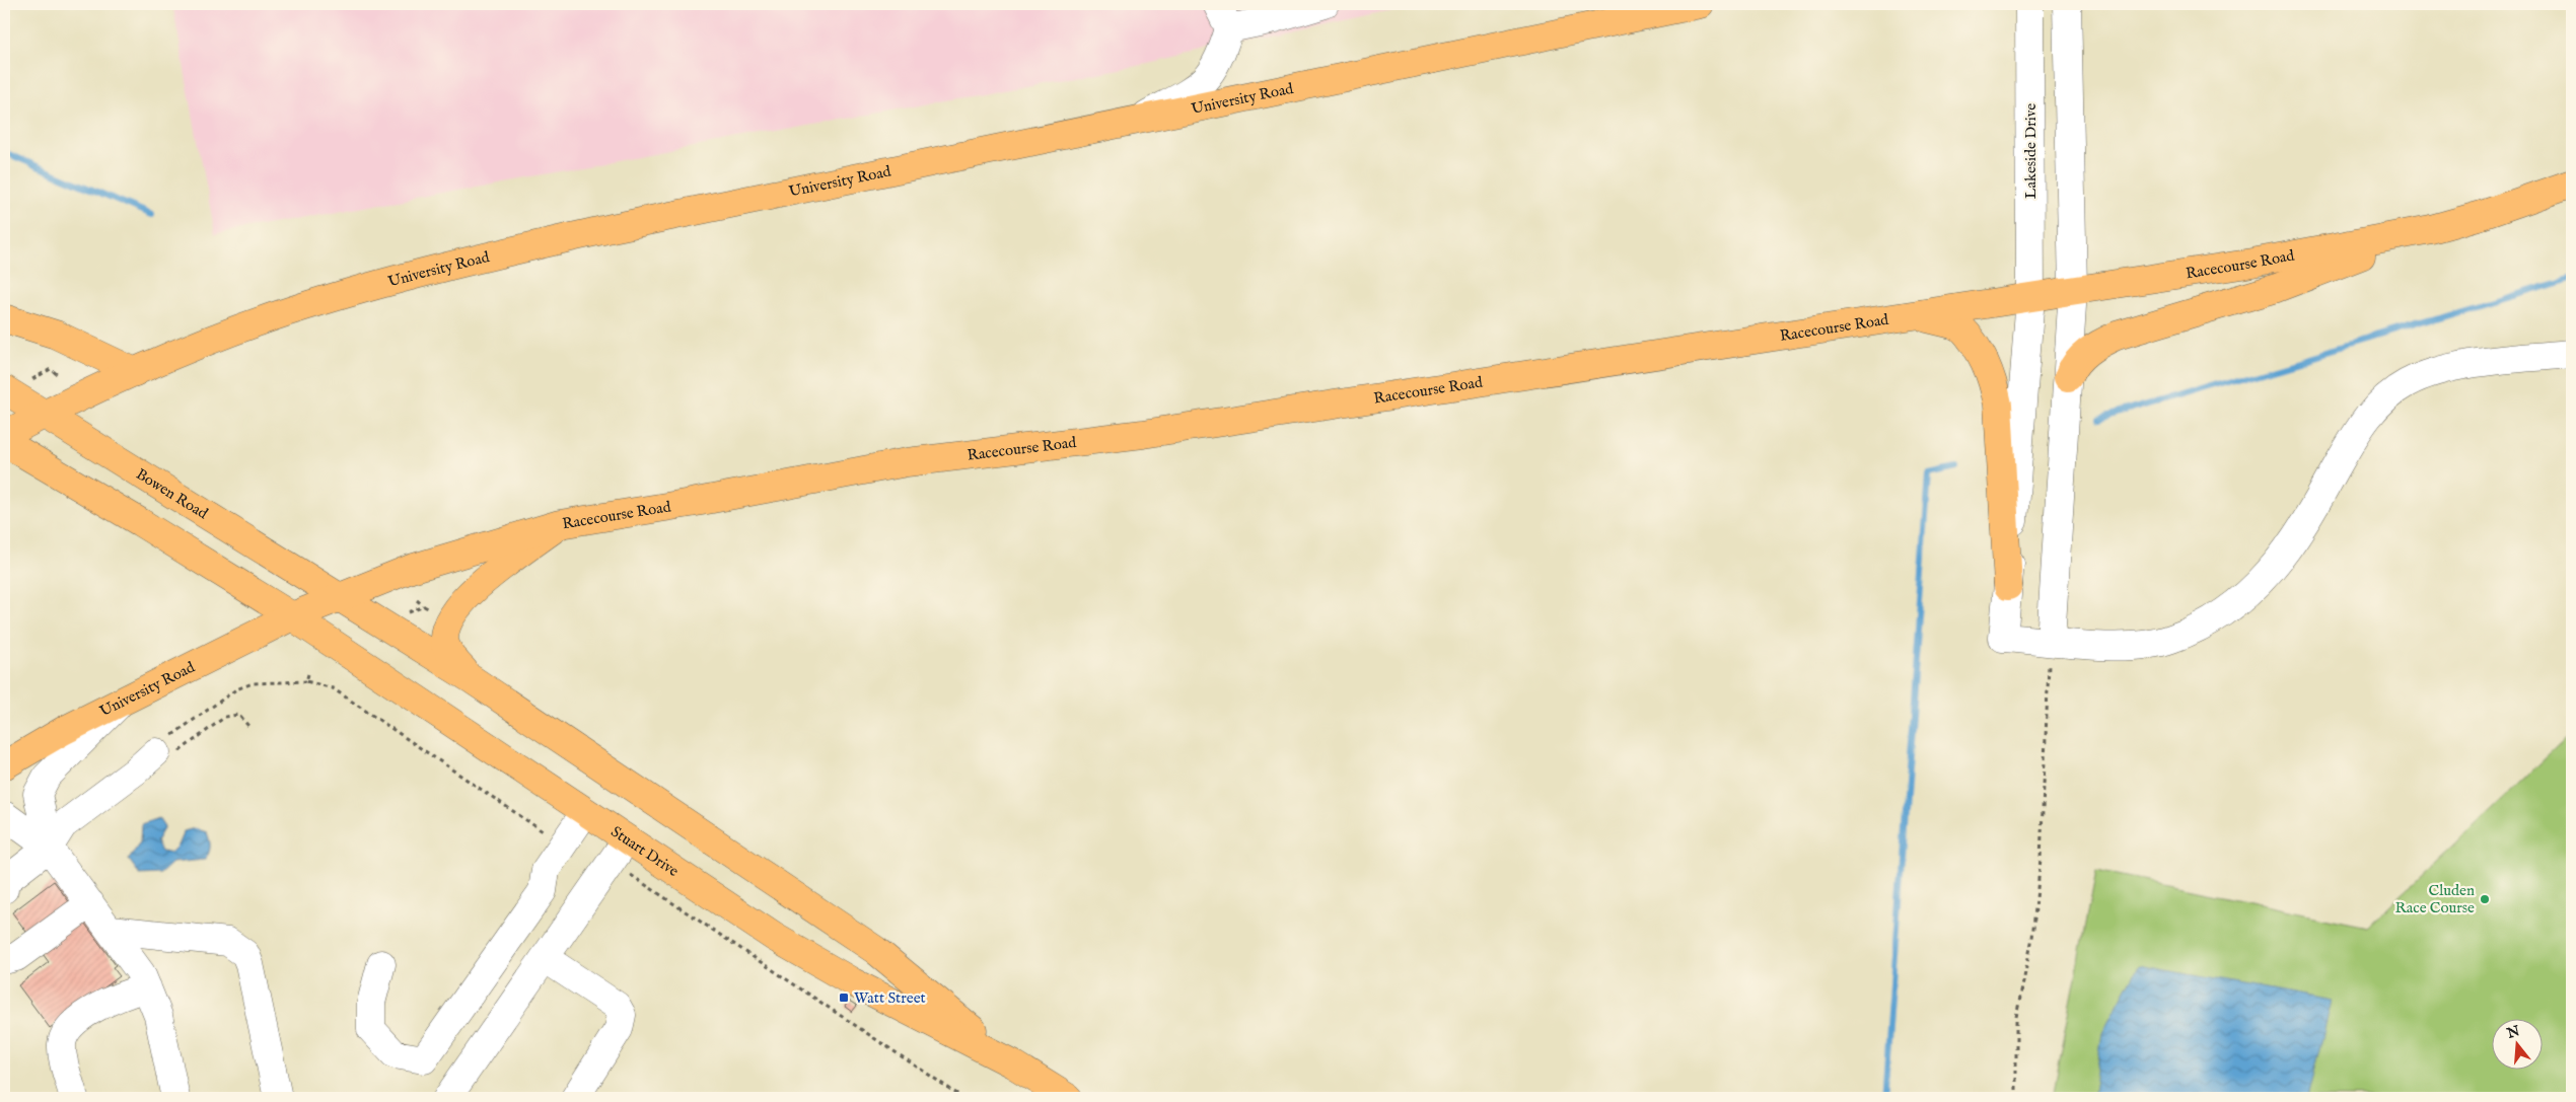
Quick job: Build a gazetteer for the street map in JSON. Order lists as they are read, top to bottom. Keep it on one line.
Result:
{"streets":{"main road":["University Road","Racecourse Road","Bowen Road","Stuart Drive"],"street":["Lakeside Drive"]},"crossings":[["University Road","Racecourse Road"],["University Road","Bowen Road"],["University Road","Stuart Drive"],["Lakeside Drive","Racecourse Road"],["Racecourse Road","Bowen Road"],["Racecourse Road","Stuart Drive"],["Bowen Road","Stuart Drive"]],"places":{"other":["Cluden Race Course"],"transit":["Watt Street"]},"north":"top"}
